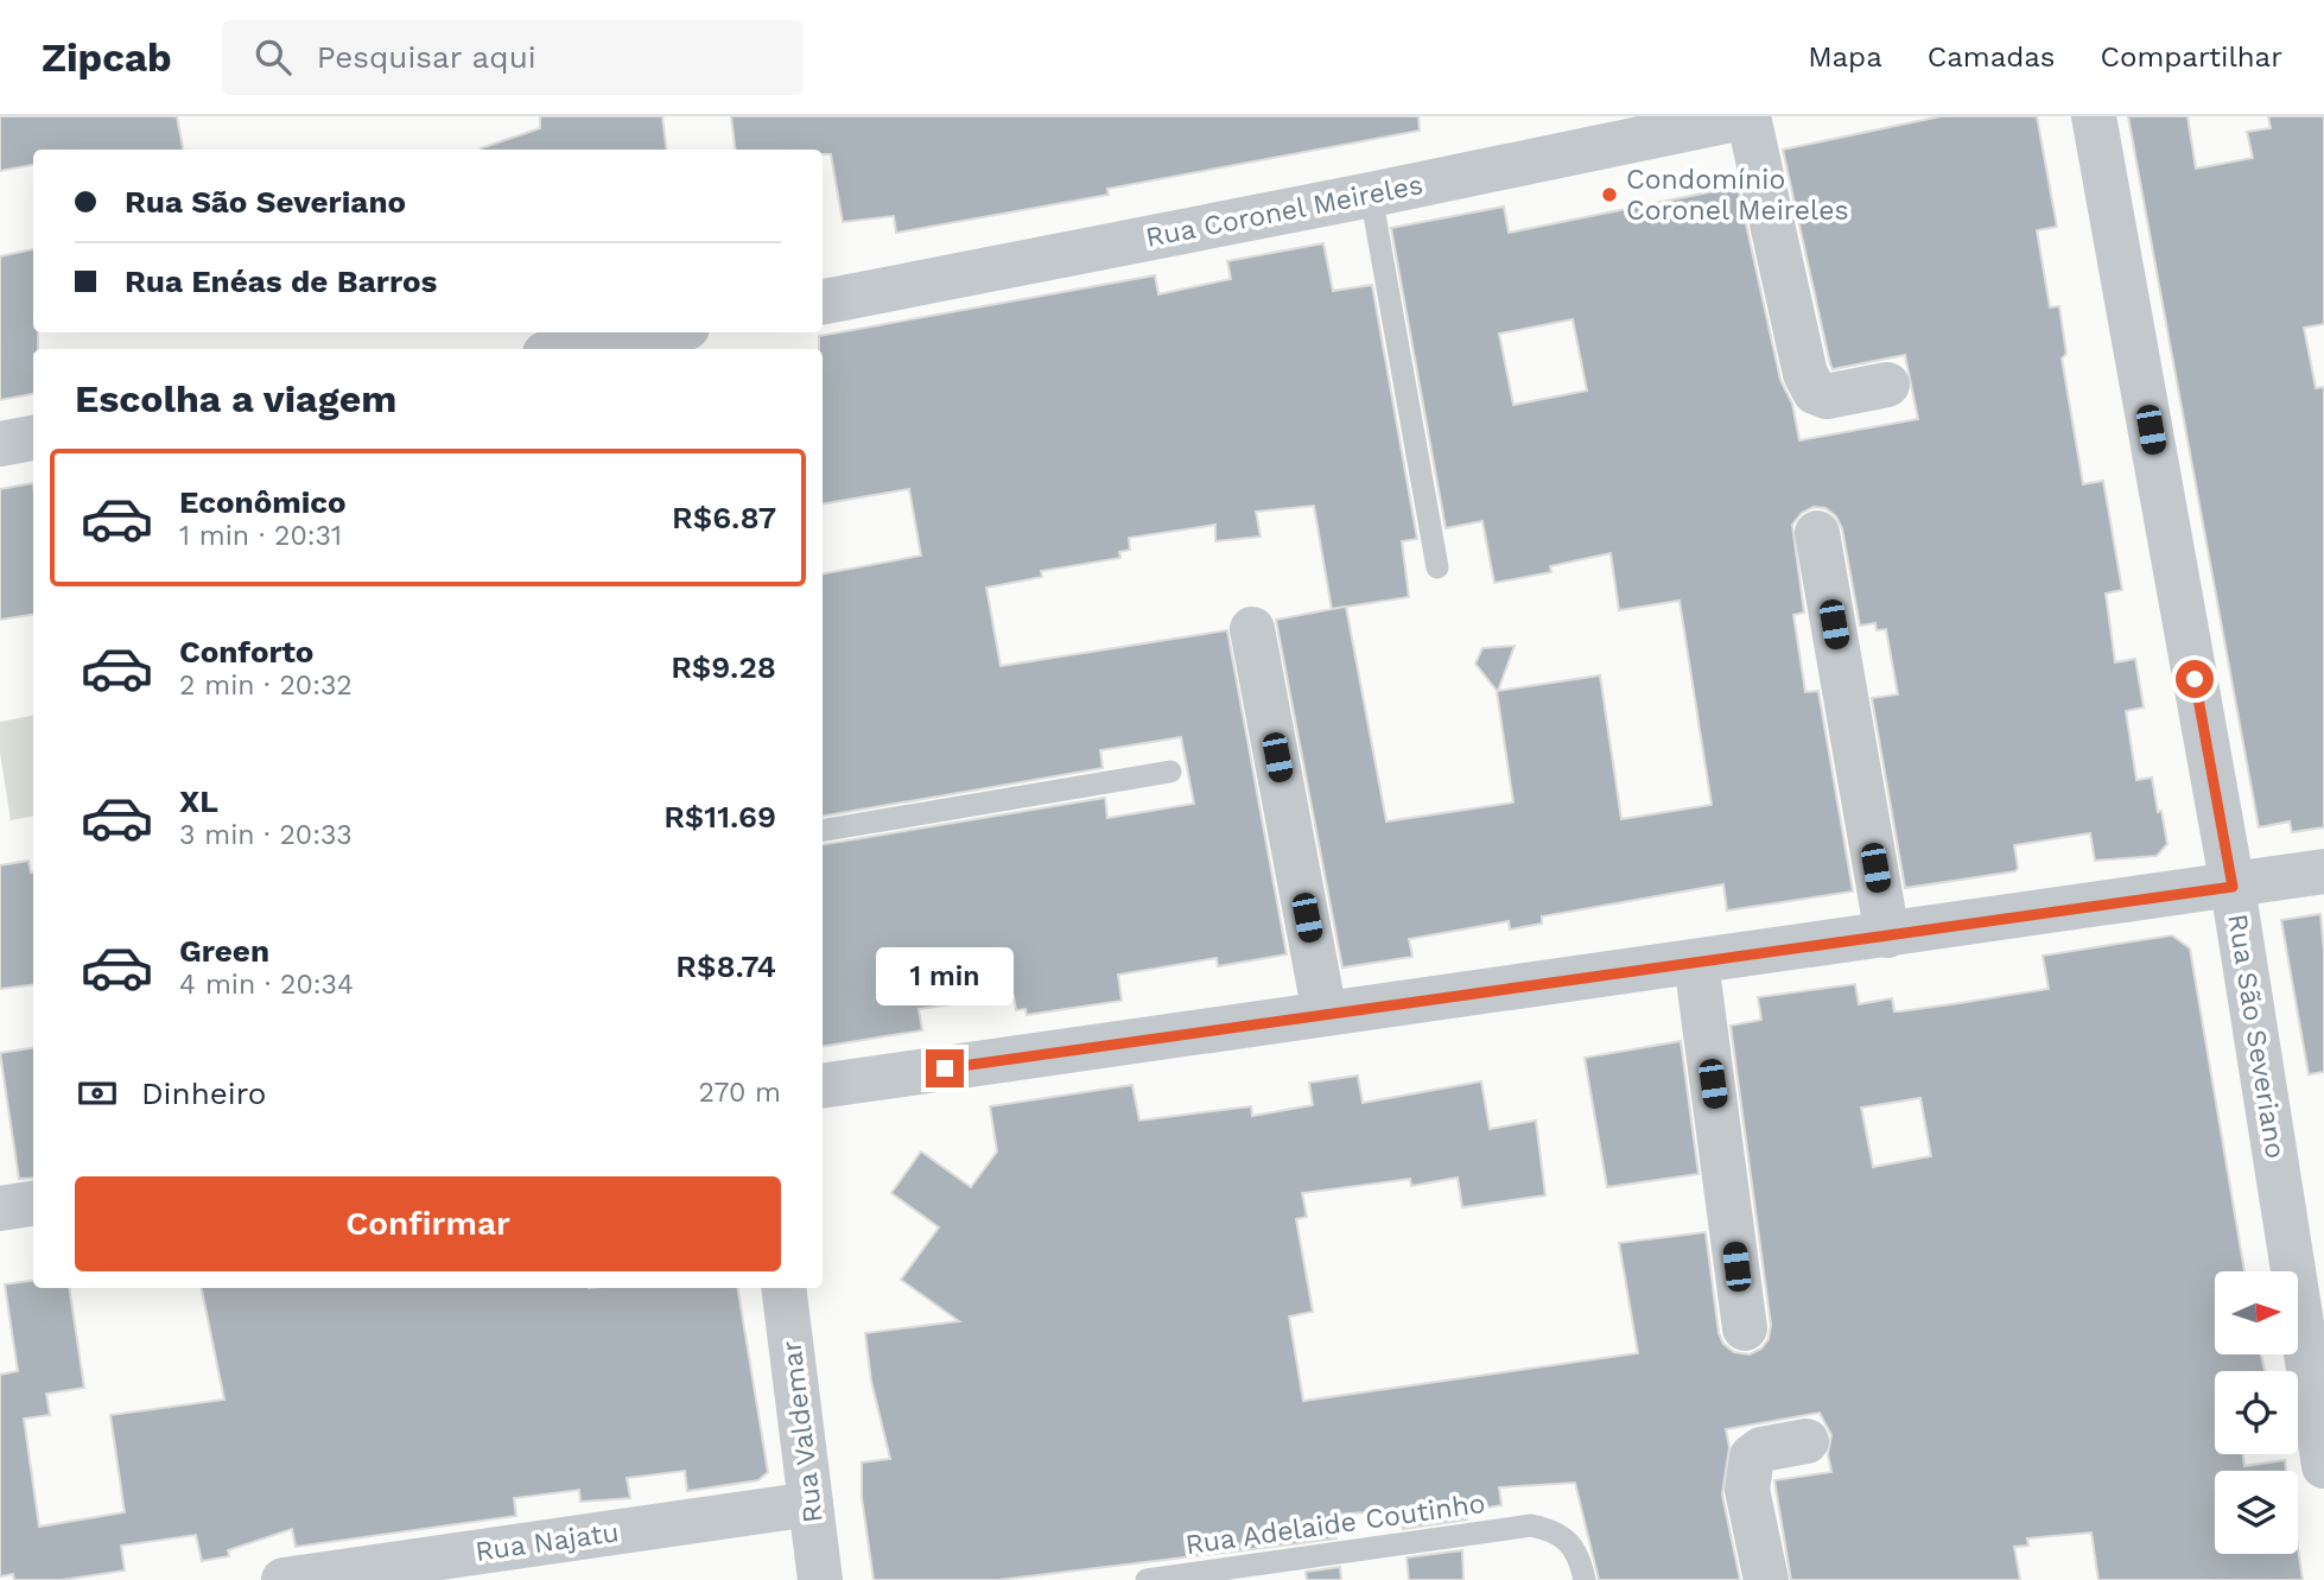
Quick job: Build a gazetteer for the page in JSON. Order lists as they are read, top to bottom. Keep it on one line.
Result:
{"streets":{"street":["Rua Coronel Meireles","Rua São Severiano","Rua Valdemar","Rua Najatu"],"lane":["Rua Adelaide Coutinho"]},"crossings":[["Rua Valdemar","Rua Najatu"]],"places":["Condomínio Coronel Meireles"],"north":"right","page":{"header":"Zipcab","search":"Pesquisar aqui","nav":["Mapa","Camadas","Compartilhar"],"banner":["Rua São Severiano","Rua Enéas de Barros"],"heading":"Escolha a viagem","list":[{"name":"Econômico","note":"1 min · 20:31","value":"R$6.87"},{"name":"Conforto","note":"2 min · 20:32","value":"R$9.28"},{"name":"XL","note":"3 min · 20:33","value":"R$11.69"},{"name":"Green","note":"4 min · 20:34","value":"R$8.74"}],"bubble":"1 min","pay":["Dinheiro","270 m"],"buttons":"Confirmar"}}
